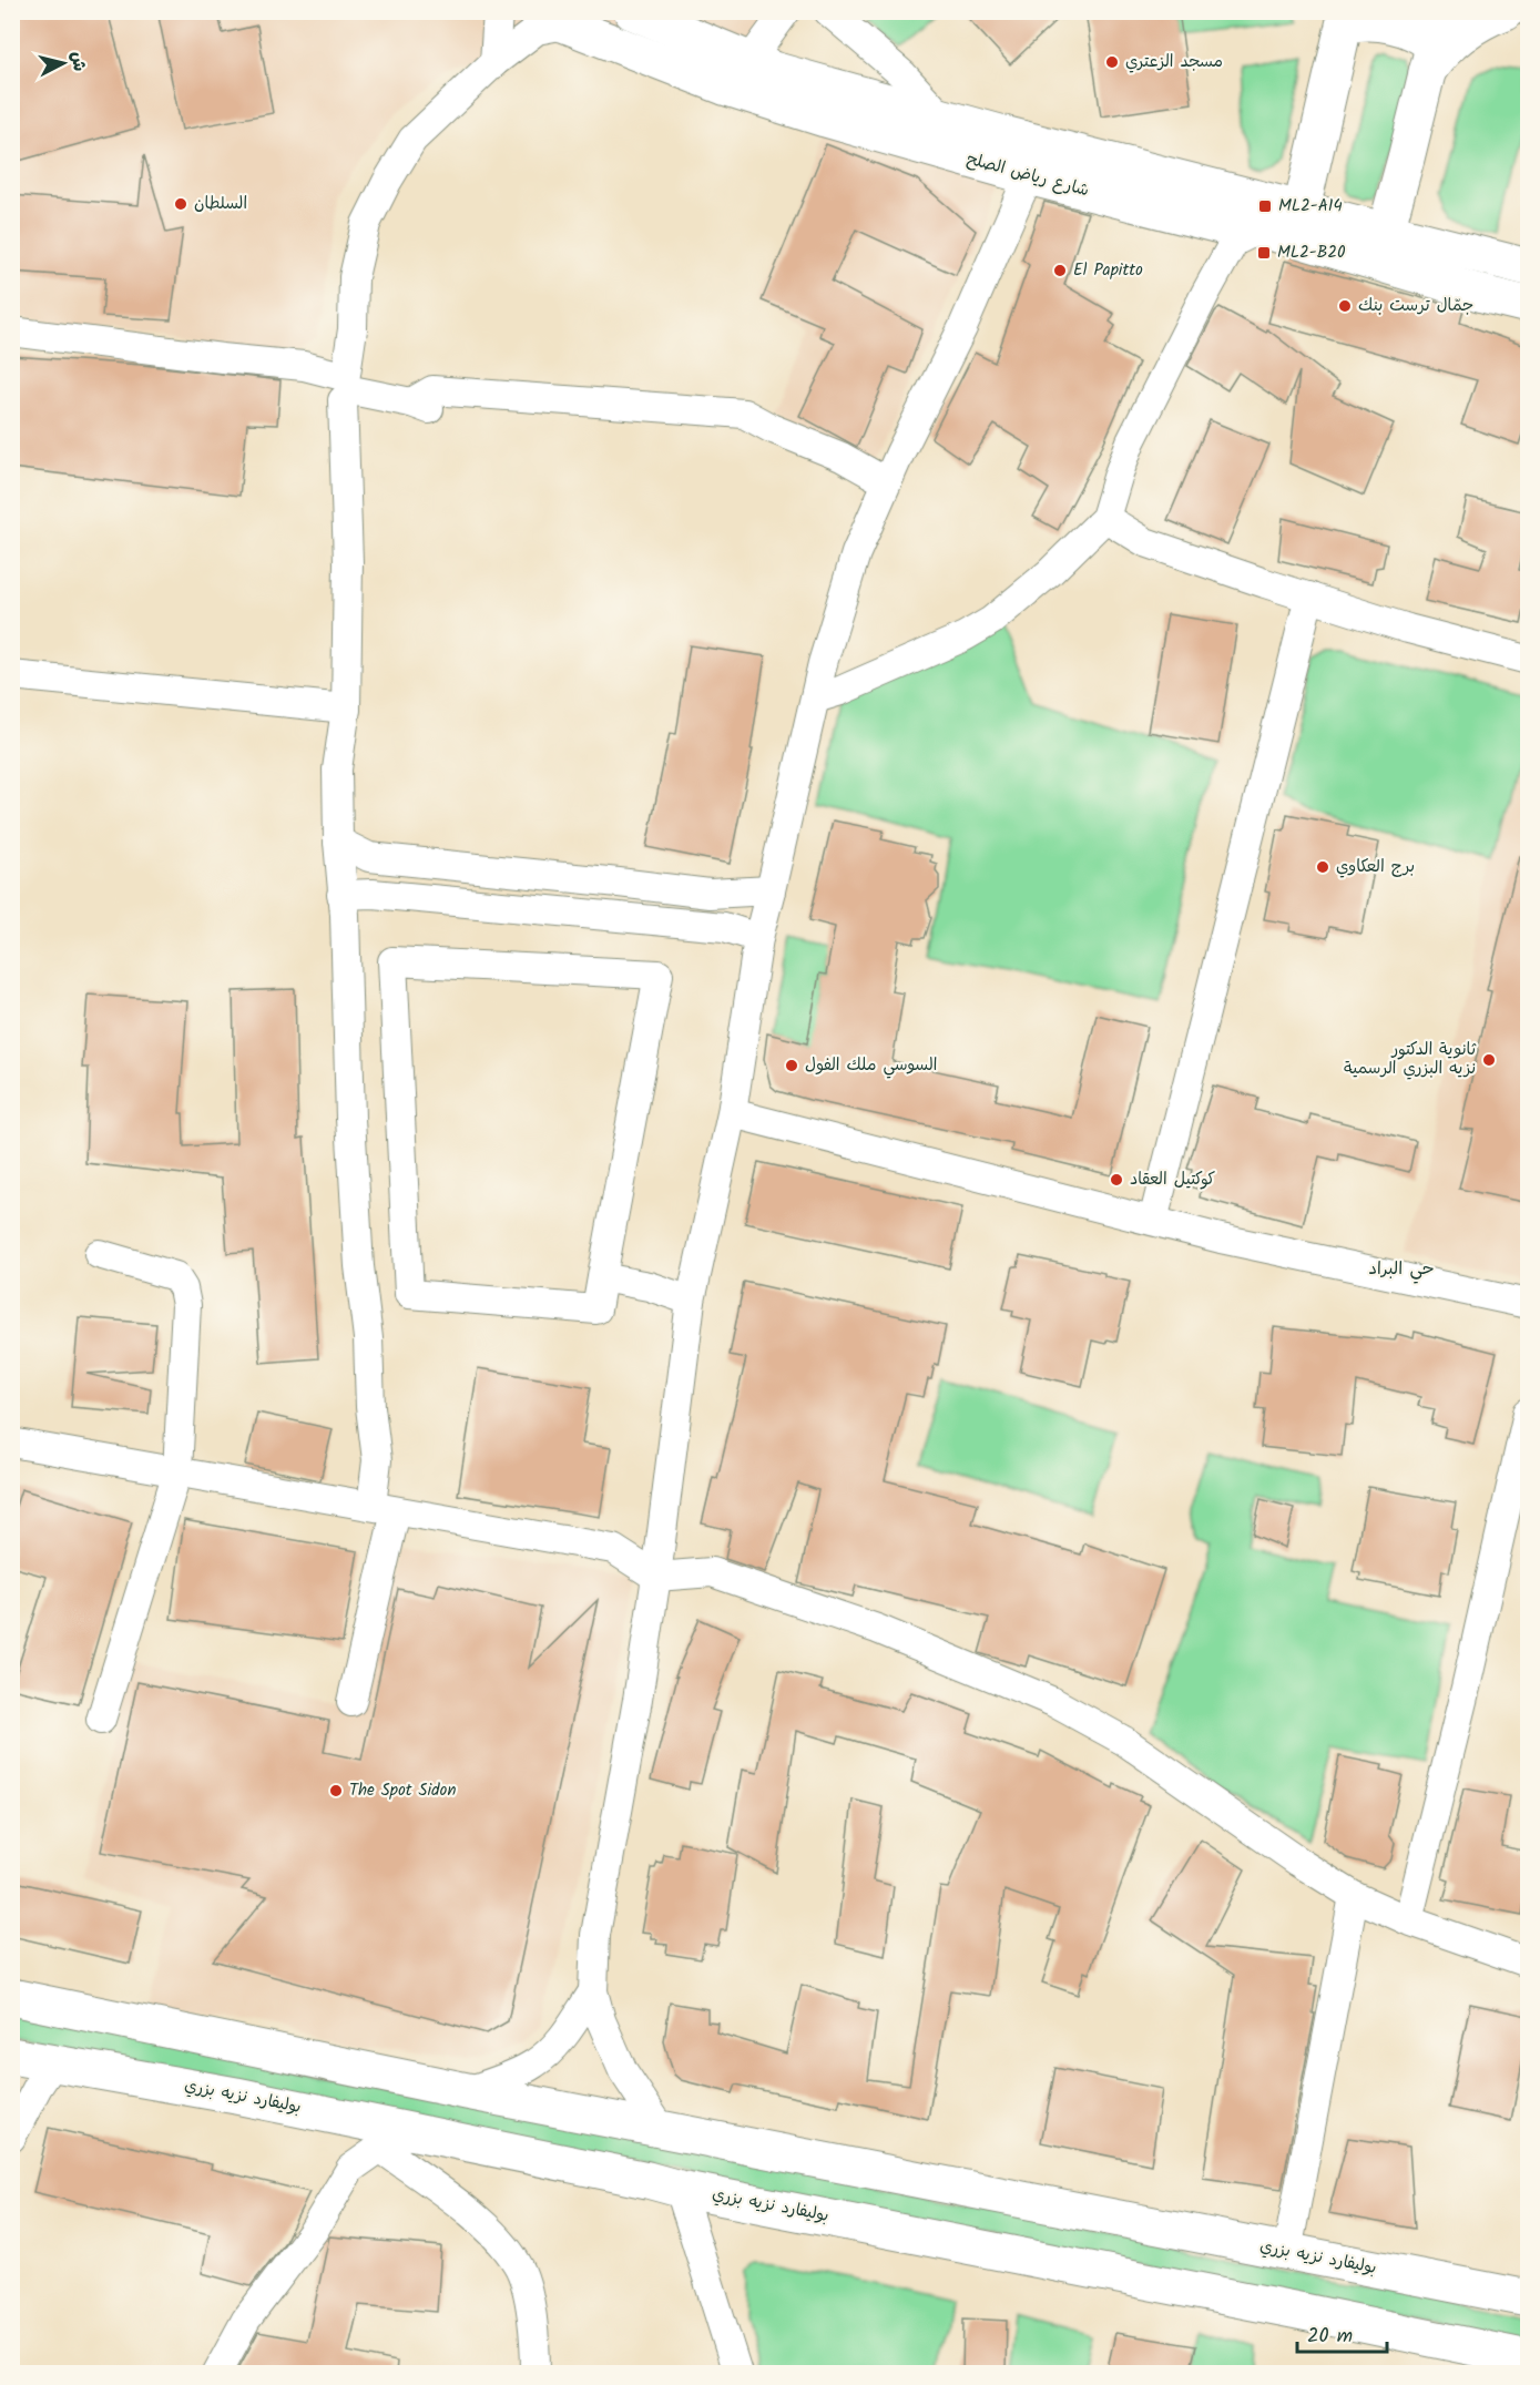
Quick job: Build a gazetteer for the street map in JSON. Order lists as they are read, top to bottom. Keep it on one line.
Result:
{"streets":{"main road":["شارع رياض الصلح","بوليفارد نزيه بزري"]},"districts":["حي البراد"],"places":{"other":["مسجد الزعتري","السلطان","El Papitto","جمّال ترست بنك","برج العكاوي","ثانوية الدكتور نزيه البزري الرسمية","السوسي ملك الفول","كوكتيل العقاد","The Spot Sidon"],"transit":["ML2-A14","ML2-B20"]},"scale_bar":"20 m","north":"right"}
